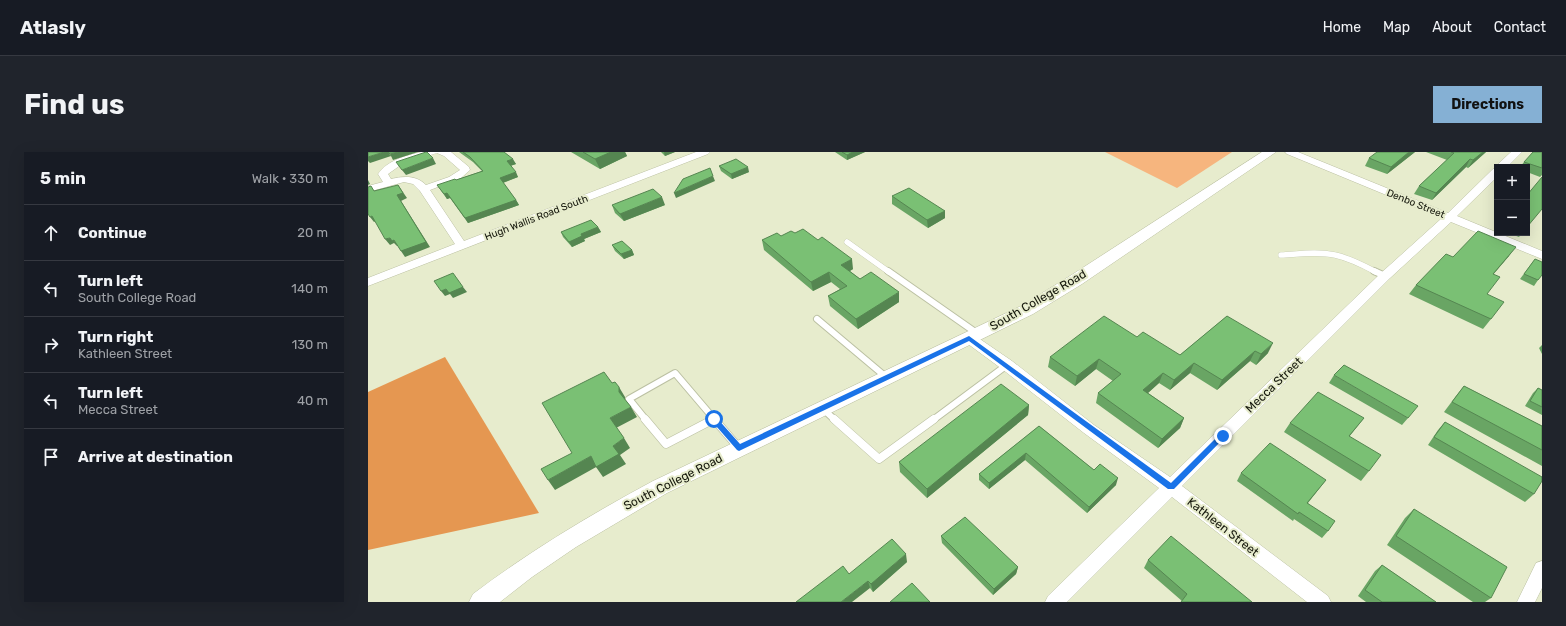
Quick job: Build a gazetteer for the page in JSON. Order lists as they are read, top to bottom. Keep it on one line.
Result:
{"streets":{"street":["Denbo Street","Hugh Wallis Road South","South College Road","Mecca Street","Kathleen Street"]},"crossings":[["Denbo Street","Mecca Street"],["South College Road","Kathleen Street"],["Mecca Street","Kathleen Street"]],"page":{"header":"Atlasly","nav":["Home","Map","About","Contact"],"buttons":"Directions","title":"Find us","heading":["5 min","Walk · 330 m"],"map_buttons":["+","−"],"list":[["Continue","20 m"],["Turn left","South College Road","140 m"],["Turn right","Kathleen Street","130 m"],["Turn left","Mecca Street","40 m"],"Arrive at destination"]}}
